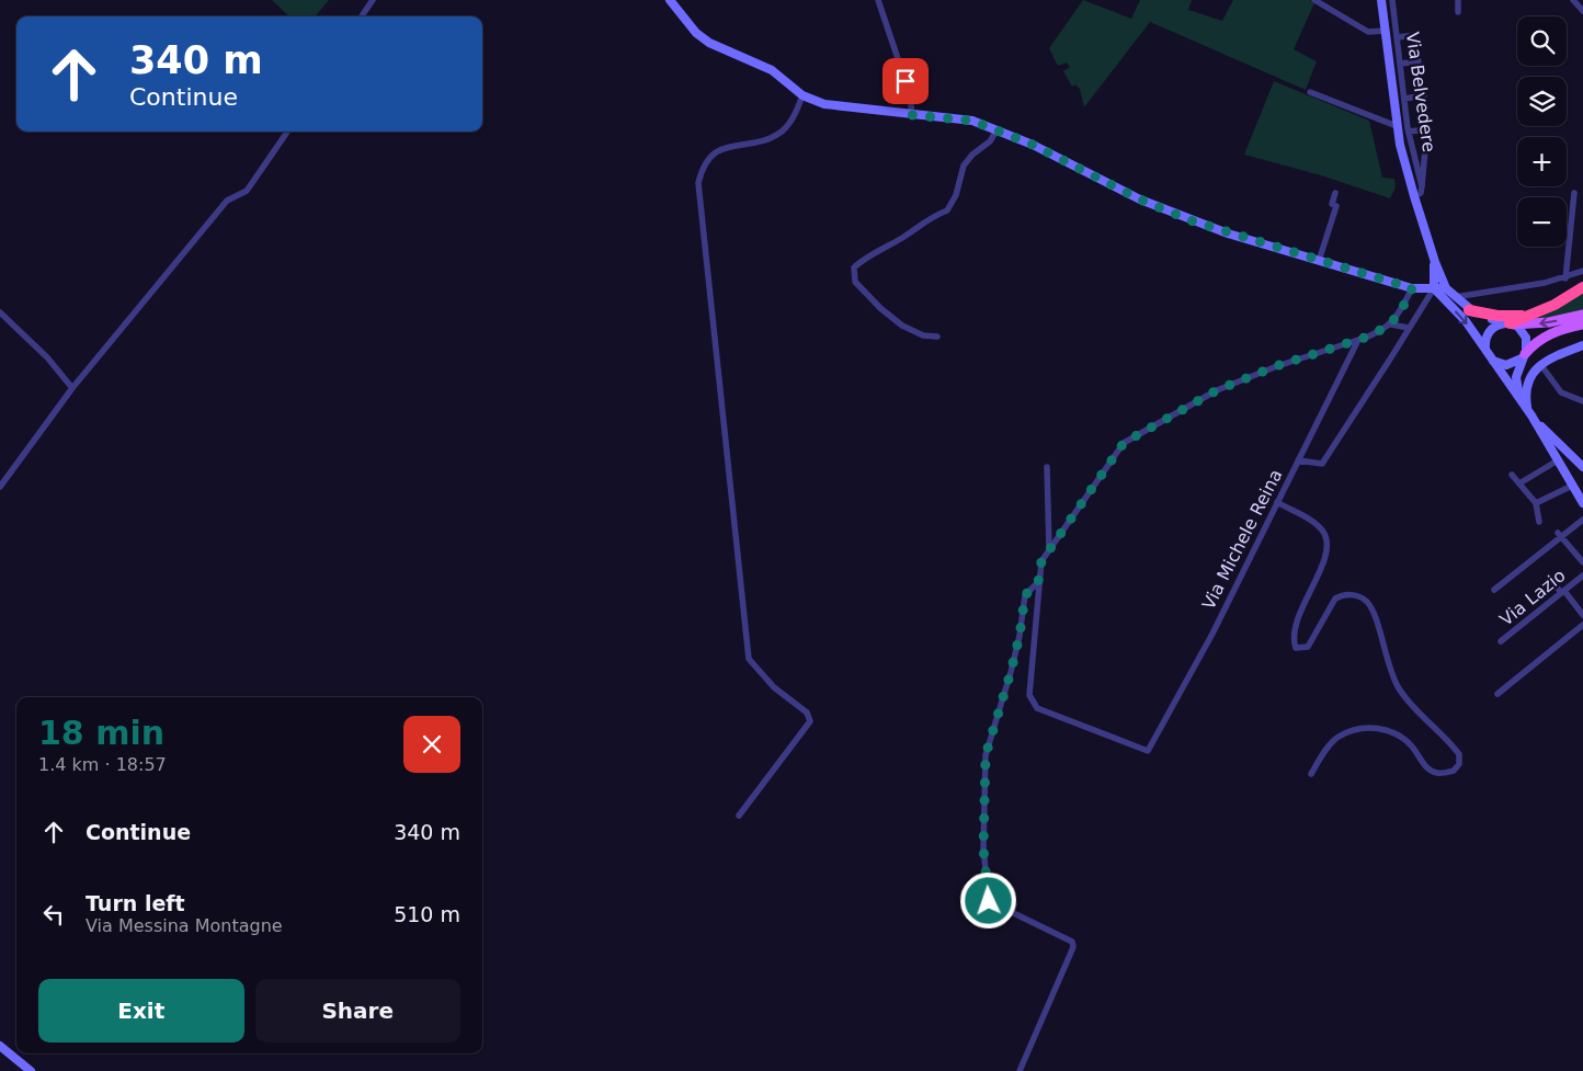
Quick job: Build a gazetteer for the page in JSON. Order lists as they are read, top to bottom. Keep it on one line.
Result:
{"streets":{"street":["Via Belvedere","Via Michele Reina","Via Lazio"]},"page":{"map_buttons":["+","−"],"turn":["340 m","Continue"],"heading":["18 min","1.4 km · 18:57"],"list":[{"name":"Continue","value":"340 m"},{"name":"Turn left","note":"Via Messina Montagne","value":"510 m"}],"buttons":["Exit","Share"]}}
